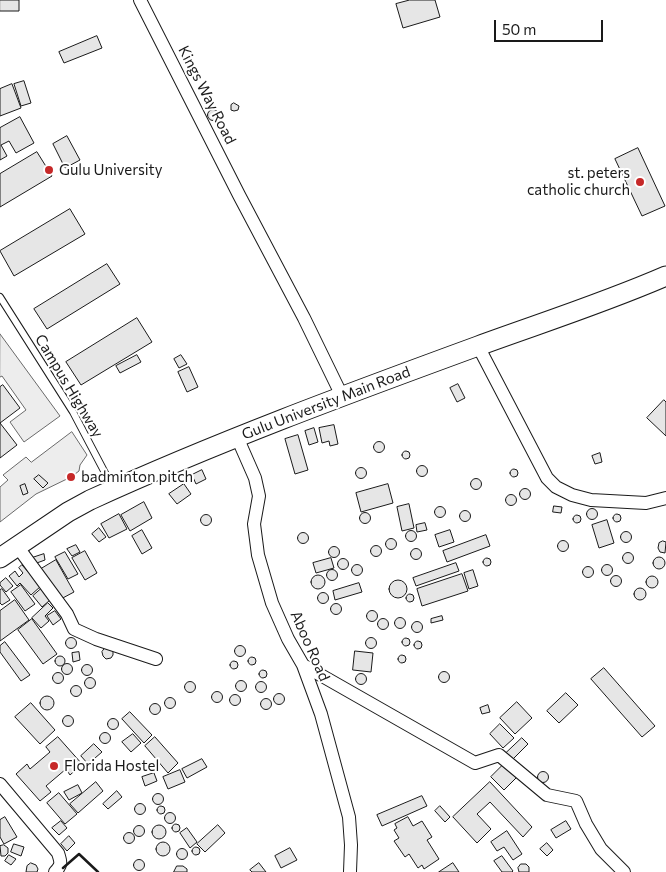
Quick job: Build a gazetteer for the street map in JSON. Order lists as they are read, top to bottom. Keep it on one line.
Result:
{"streets":{"street":["Kings Way Road","Gulu University Main Road","Aboo Road"],"lane":["Campus Highway"]},"crossings":[["Kings Way Road","Gulu University Main Road"],["Campus Highway","Gulu University Main Road"],["Gulu University Main Road","Aboo Road"]],"places":["Gulu University","st. peters catholic church","badminton pitch","Florida Hostel"],"scale_bar":"50 m"}
